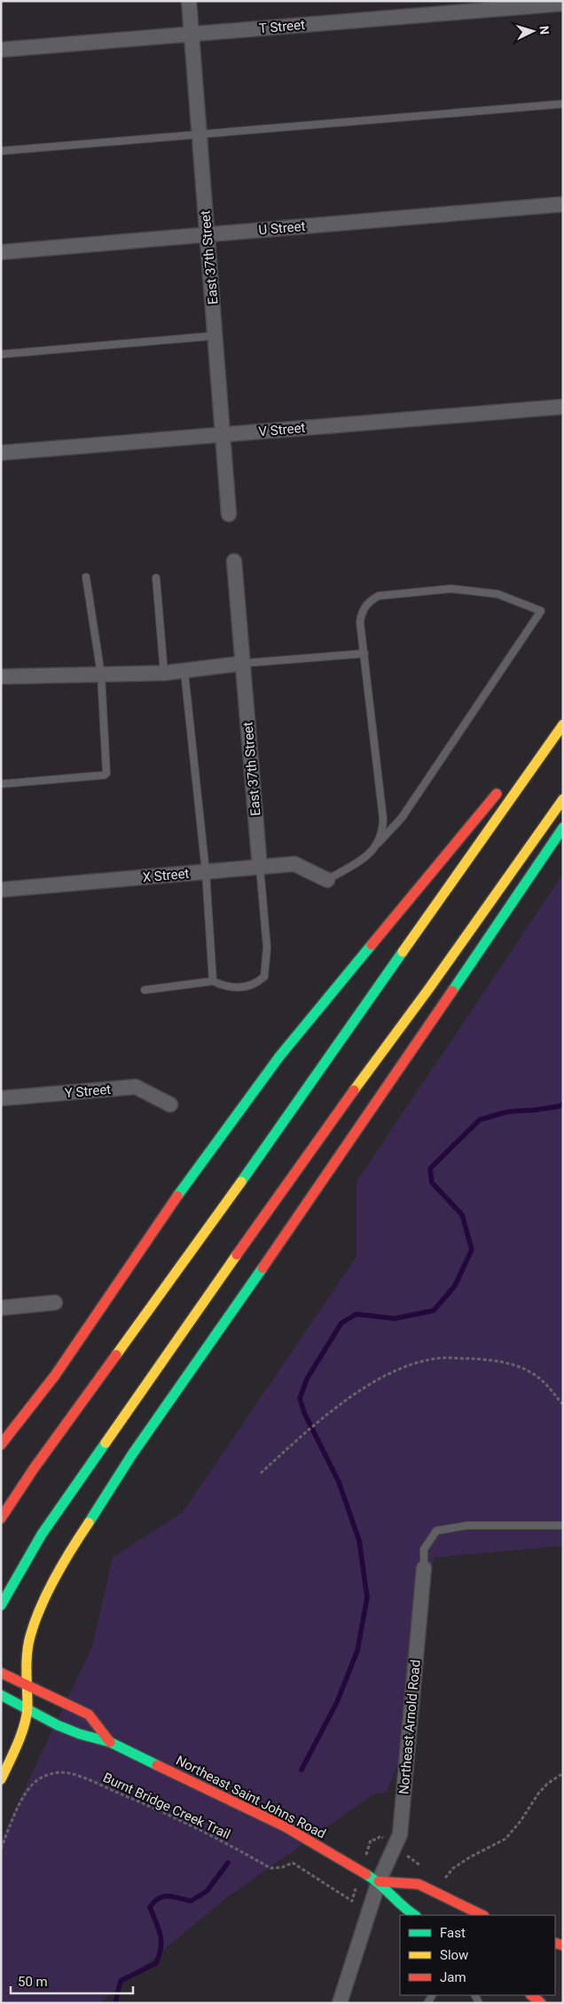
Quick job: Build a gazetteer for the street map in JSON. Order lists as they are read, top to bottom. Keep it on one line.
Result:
{"streets":{"main road":["Northeast Saint Johns Road"],"street":["T Street","U Street","East 37th Street","V Street","X Street","Y Street","Northeast Arnold Road"],"path":["Burnt Bridge Creek Trail"]},"crossings":[["T Street","East 37th Street"],["U Street","East 37th Street"],["East 37th Street","V Street"],["East 37th Street","X Street"],["Northeast Arnold Road","Northeast Saint Johns Road"]],"legend":["Fast","Slow","Jam"],"scale_bar":"50 m","north":"right"}
